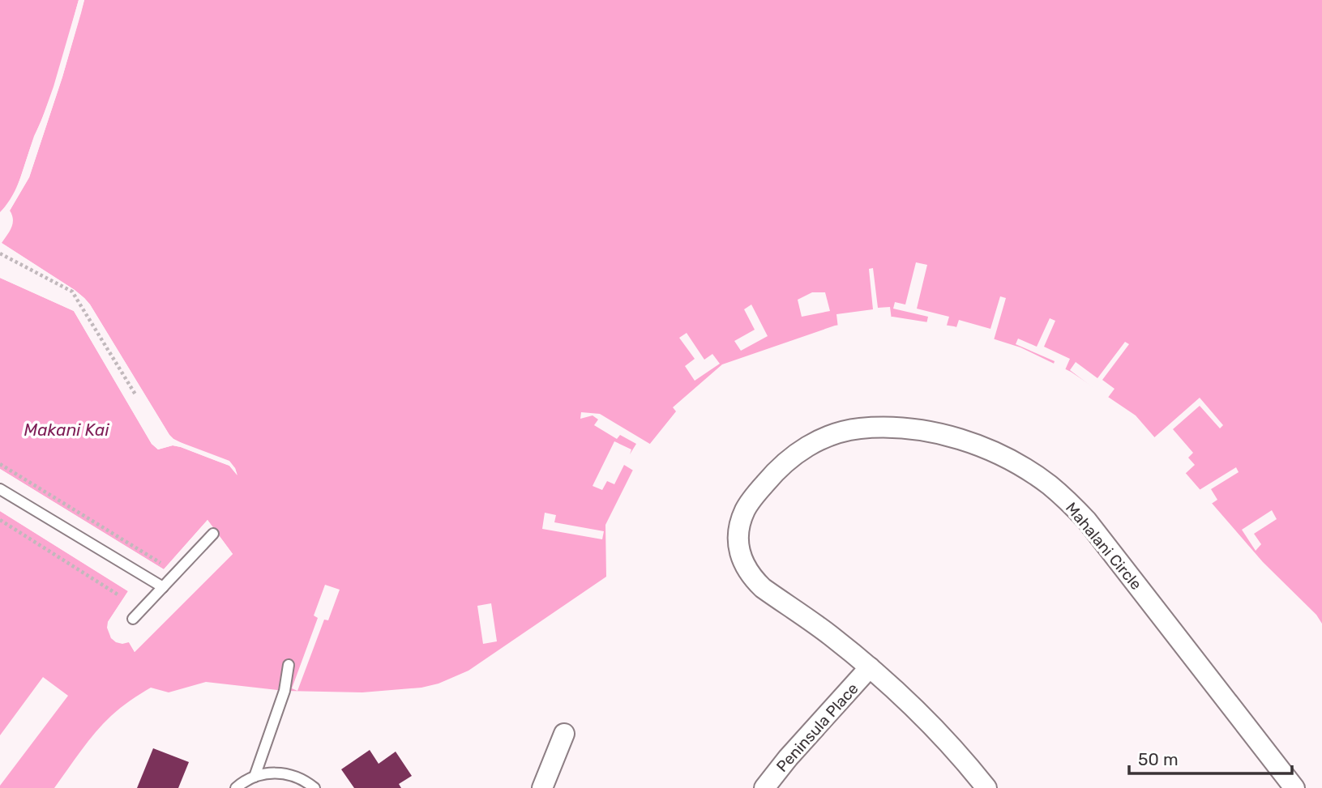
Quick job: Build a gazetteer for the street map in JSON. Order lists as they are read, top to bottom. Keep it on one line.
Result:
{"streets":{"street":["Mahalani Circle","Peninsula Place"]},"crossings":[["Mahalani Circle","Peninsula Place"]],"water":["Makani Kai"],"scale_bar":"50 m"}
